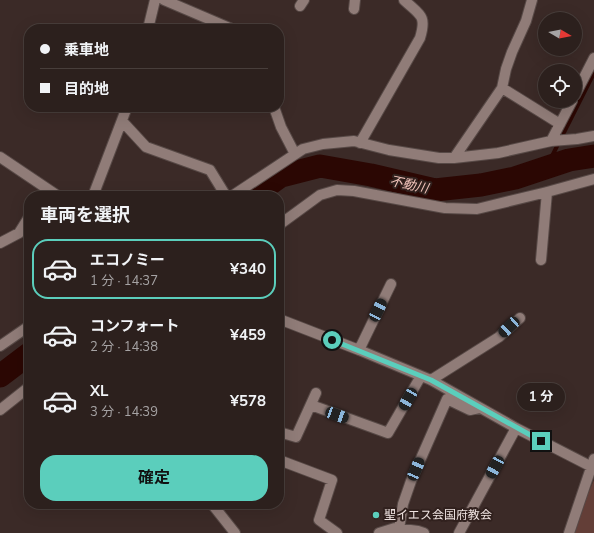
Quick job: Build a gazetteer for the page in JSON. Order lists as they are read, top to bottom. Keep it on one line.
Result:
{"water":["不動川"],"places":["聖イエス会国府教会"],"north":"right","page":{"banner":["乗車地","目的地"],"heading":"車両を選択","list":[{"name":"エコノミー","note":"1 分 · 14:37","value":"¥340"},{"name":"コンフォート","note":"2 分 · 14:38","value":"¥459"},{"name":"XL","note":"3 分 · 14:39","value":"¥578"}],"bubble":"1 分","buttons":"確定"}}
